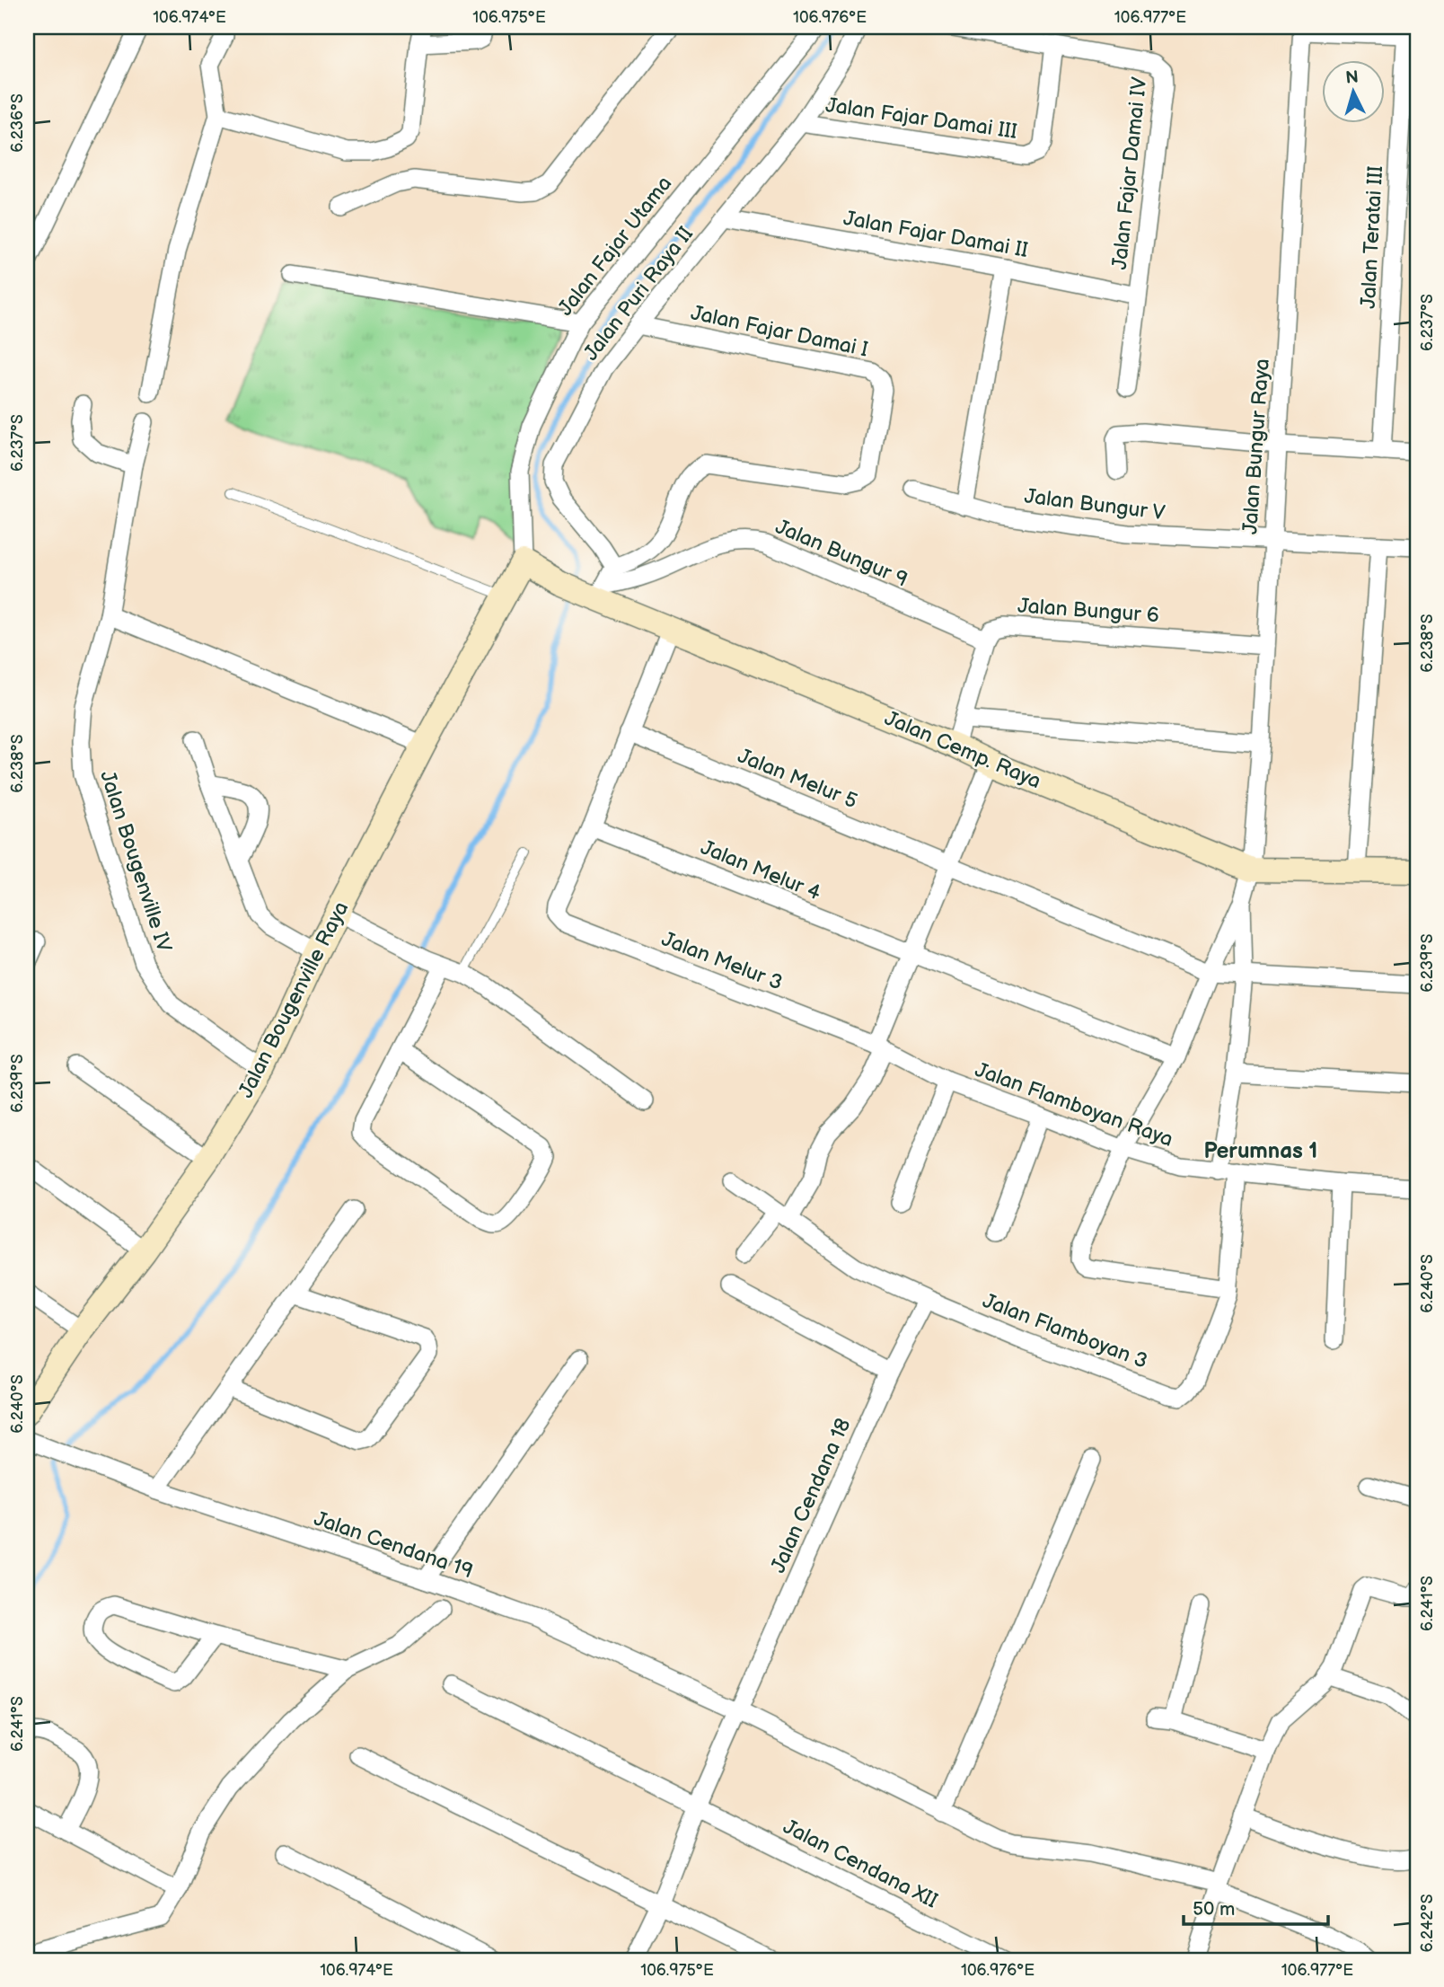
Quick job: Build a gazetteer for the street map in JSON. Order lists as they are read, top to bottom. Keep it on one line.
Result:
{"streets":{"street":["Jalan Fajar Damai III","Jalan Fajar Damai IV","Jalan Fajar Damai II","Jalan Teratai III","Jalan Fajar Utama","Jalan Puri Raya II","Jalan Fajar Damai I","Jalan Bungur Raya","Jalan Bungur V","Jalan Bungur 9","Jalan Bungur 6","Jalan Cemp. Raya","Jalan Melur 5","Jalan Bougenville IV","Jalan Melur 4","Jalan Melur 3","Jalan Bougenville Raya","Jalan Flamboyan Raya","Jalan Flamboyan 3","Jalan Cendana 18","Jalan Cendana 19","Jalan Cendana XII"]},"crossings":[["Jalan Fajar Damai III","Jalan Fajar Damai IV"],["Jalan Fajar Damai III","Jalan Puri Raya II"],["Jalan Fajar Damai IV","Jalan Fajar Damai II"],["Jalan Fajar Damai II","Jalan Puri Raya II"],["Jalan Fajar Utama","Jalan Cemp. Raya"],["Jalan Fajar Utama","Jalan Bougenville Raya"],["Jalan Puri Raya II","Jalan Fajar Damai I"],["Jalan Bungur Raya","Jalan Bungur V"],["Jalan Bungur Raya","Jalan Bungur 6"],["Jalan Bungur Raya","Jalan Cemp. Raya"],["Jalan Bungur 9","Jalan Bungur 6"],["Jalan Bungur 9","Jalan Cemp. Raya"],["Jalan Cemp. Raya","Jalan Bougenville Raya"],["Jalan Bougenville IV","Jalan Bougenville Raya"],["Jalan Melur 4","Jalan Melur 3"],["Jalan Melur 3","Jalan Flamboyan Raya"],["Jalan Flamboyan Raya","Jalan Flamboyan 3"],["Jalan Flamboyan 3","Jalan Cendana 18"],["Jalan Cendana 18","Jalan Cendana 19"],["Jalan Cendana 18","Jalan Cendana XII"]],"districts":["Perumnas 1"],"scale_bar":"50 m","north":"top","coordinates":["106.974°E","106.975°E","106.976°E","106.977°E","6.236°S","6.237°S","6.238°S","6.239°S","6.240°S","6.241°S","6.242°S"]}
